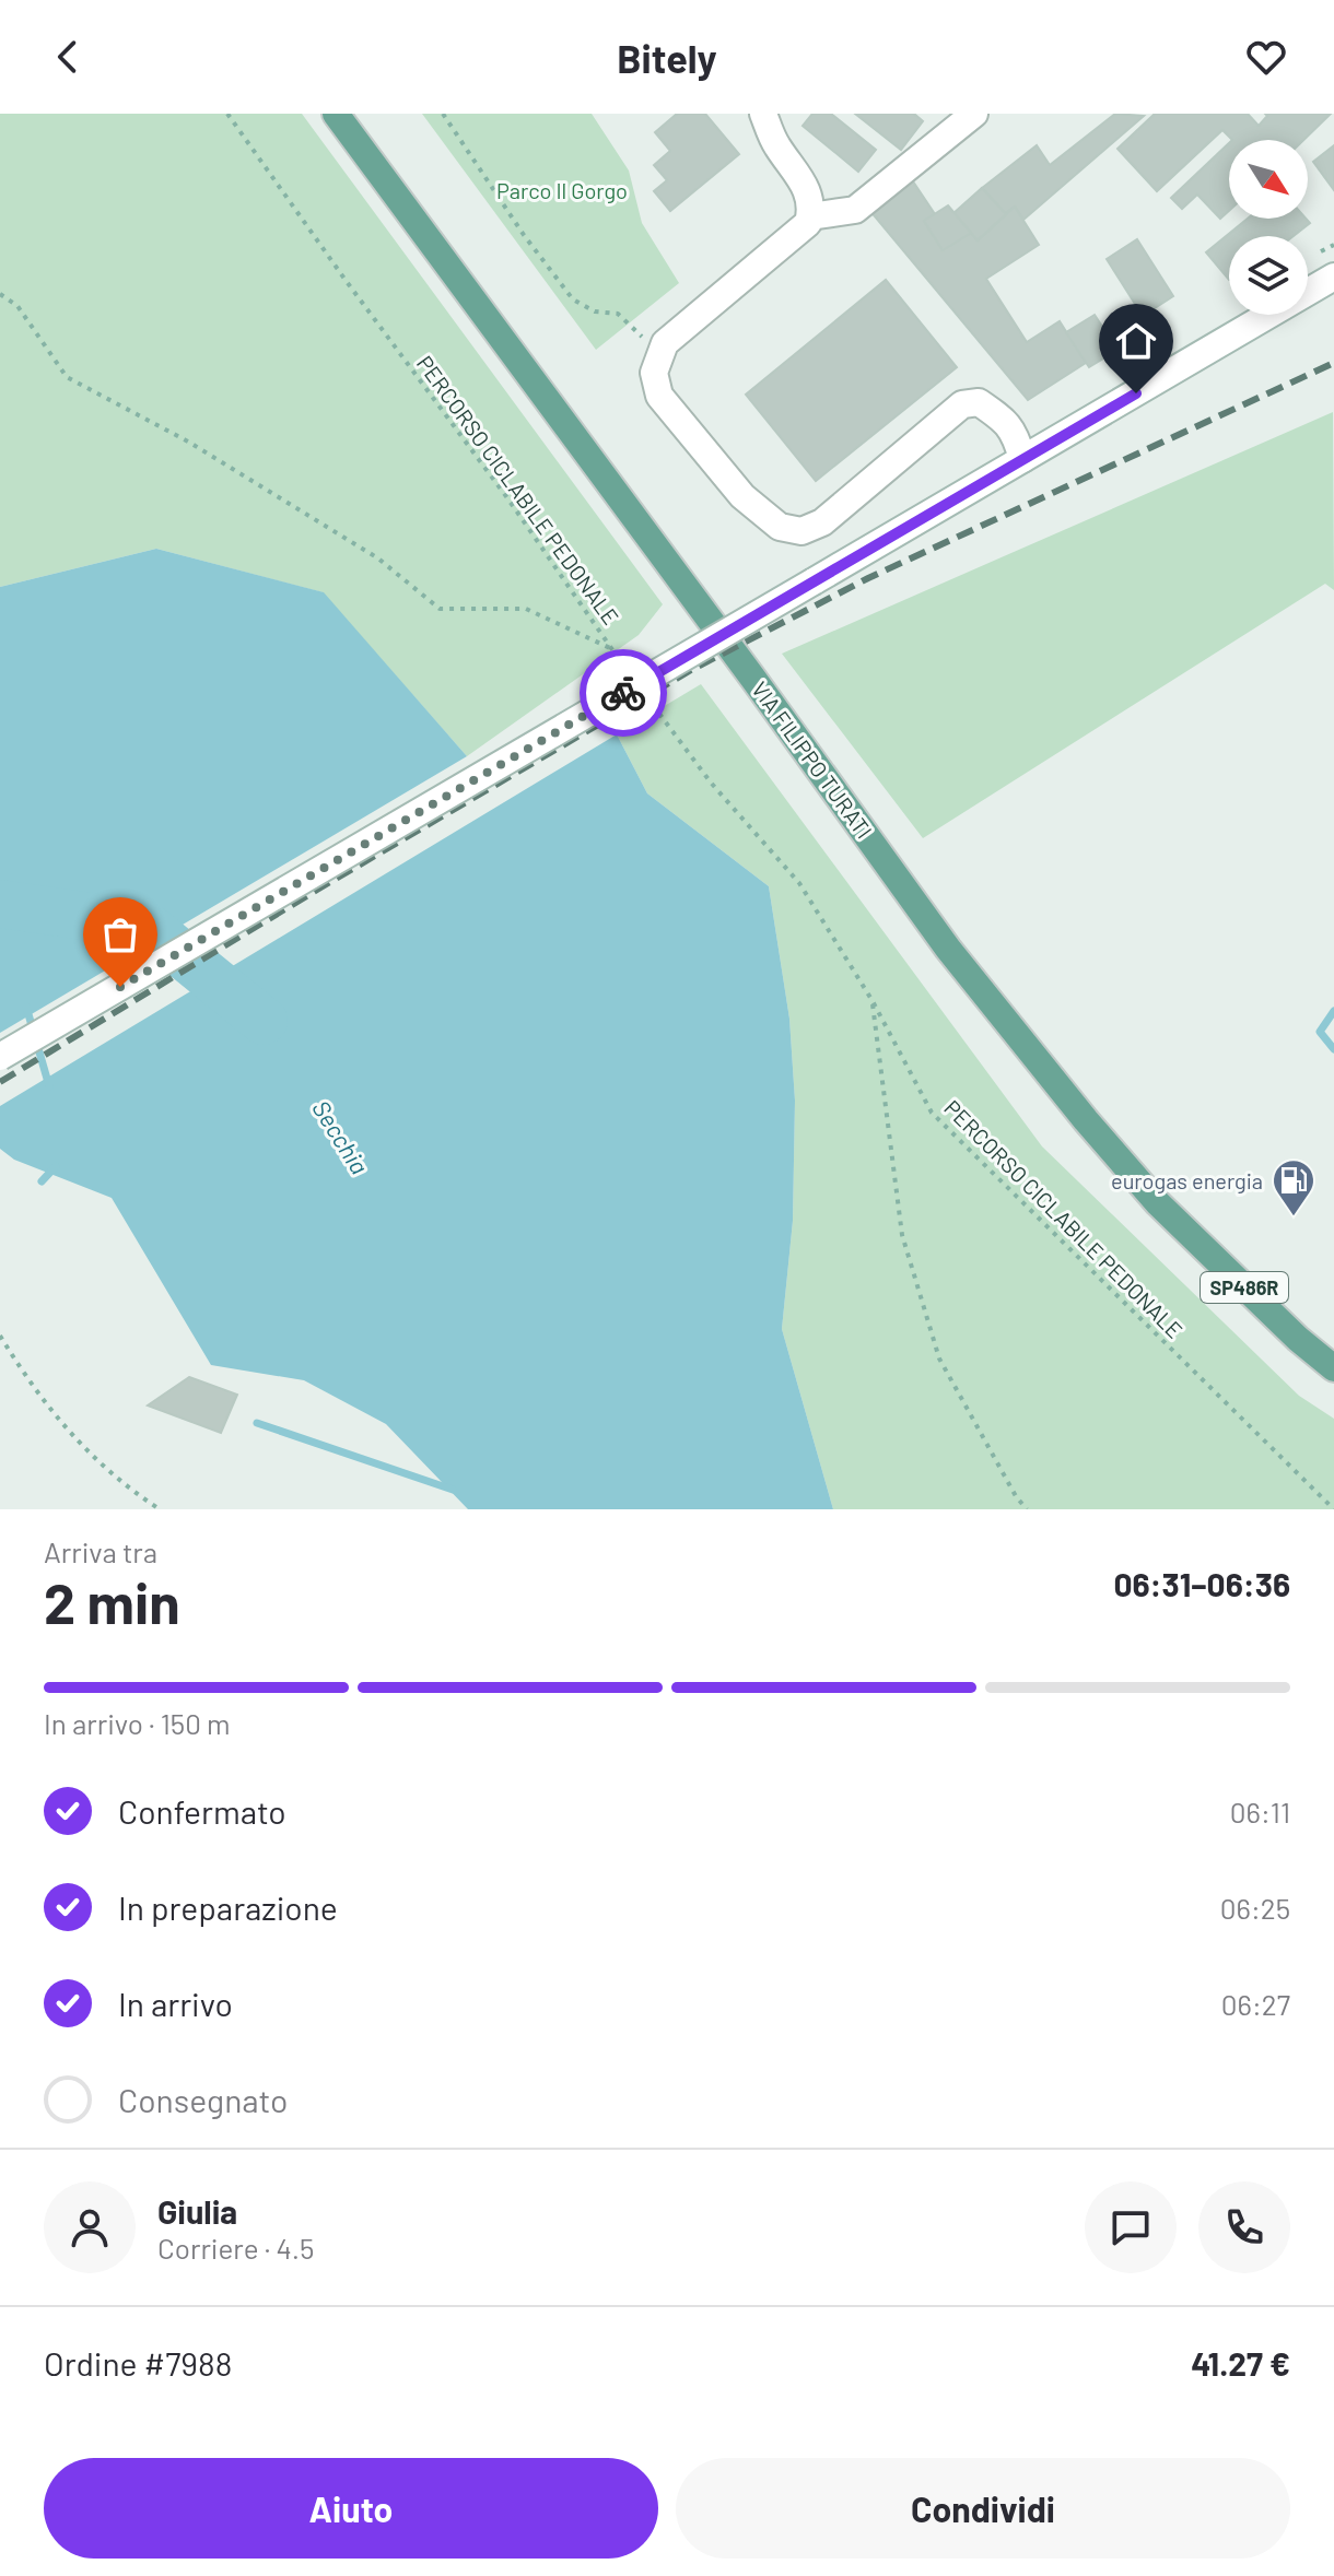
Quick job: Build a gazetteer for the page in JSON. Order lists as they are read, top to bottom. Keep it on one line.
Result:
{"streets":{"main road":["VIA FILIPPO TURATI","SP486R"],"path":["PERCORSO CICLABILE PEDONALE"]},"water":["Secchia"],"parks":["Parco Il Gorgo"],"places":{"fuel station":["eurogas energia"]},"north":"bottom right","page":{"header":"Bitely","heading":["2 min","Arriva tra","06:31–06:36"],"panel":["Giulia","Corriere · 4.5","Ordine #7988","41.27 €"],"bar":"In arrivo · 150 m","list":[["Confermato","06:11"],["In preparazione","06:25"],["In arrivo","06:27"],"Consegnato"],"buttons":["Aiuto","Condividi"]}}
